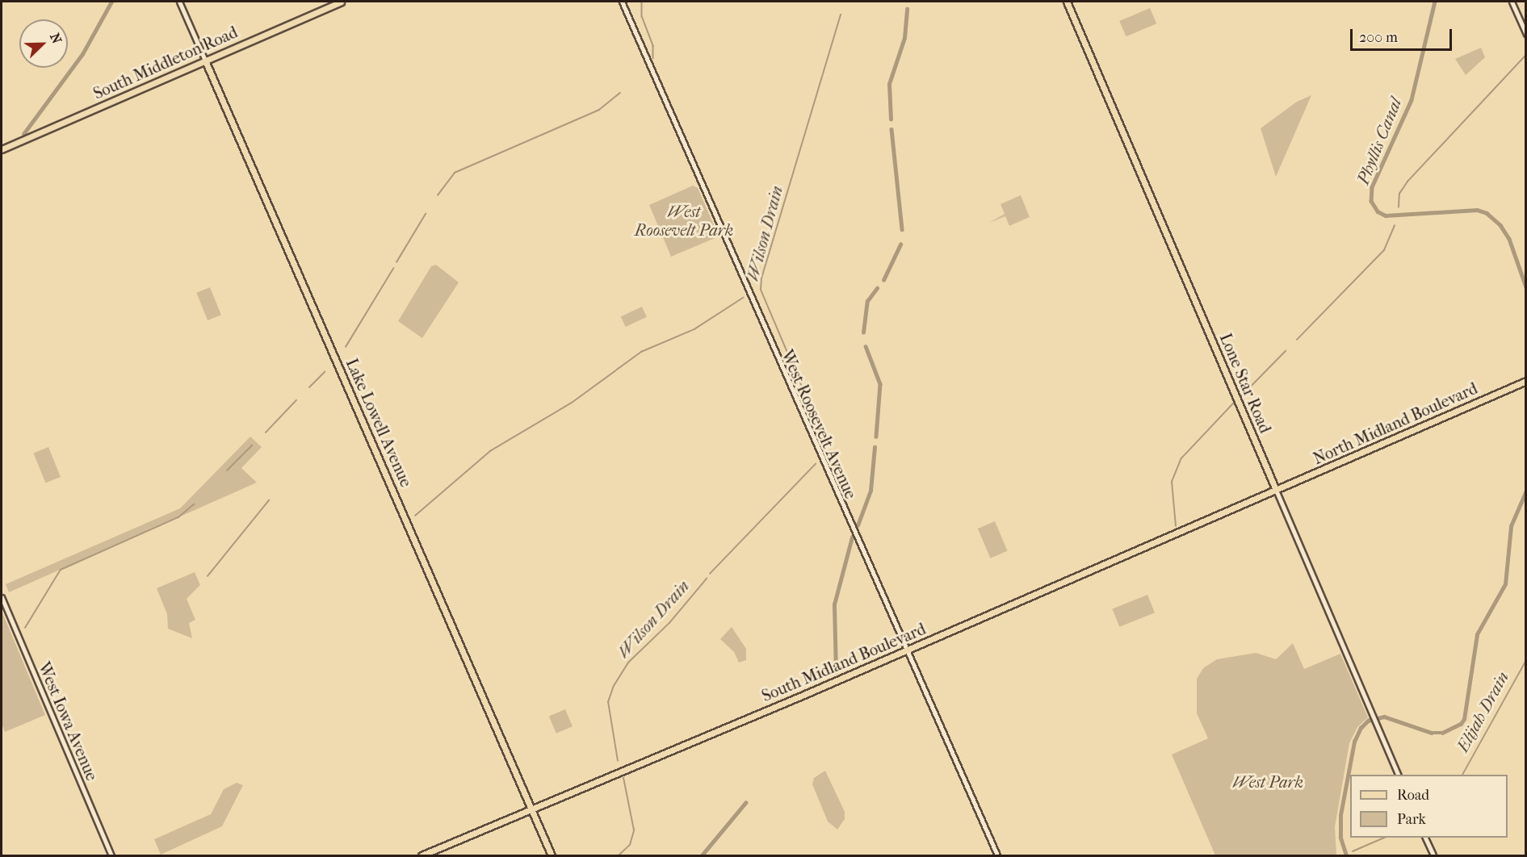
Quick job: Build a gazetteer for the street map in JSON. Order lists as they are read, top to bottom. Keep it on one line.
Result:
{"streets":{"main road":["South Middleton Road","Lone Star Road","Lake Lowell Avenue","North Midland Boulevard","South Midland Boulevard"],"street":["West Roosevelt Avenue","West Iowa Avenue"]},"crossings":[["South Middleton Road","Lake Lowell Avenue"],["Lone Star Road","North Midland Boulevard"],["Lone Star Road","South Midland Boulevard"],["Lake Lowell Avenue","South Midland Boulevard"],["North Midland Boulevard","South Midland Boulevard"],["West Roosevelt Avenue","South Midland Boulevard"]],"water":["Phyllis Canal","Wilson Drain","Elijah Drain"],"parks":["West Roosevelt Park","West Park"],"legend":["Road","Park"],"scale_bar":"200 m","north":"top right"}
